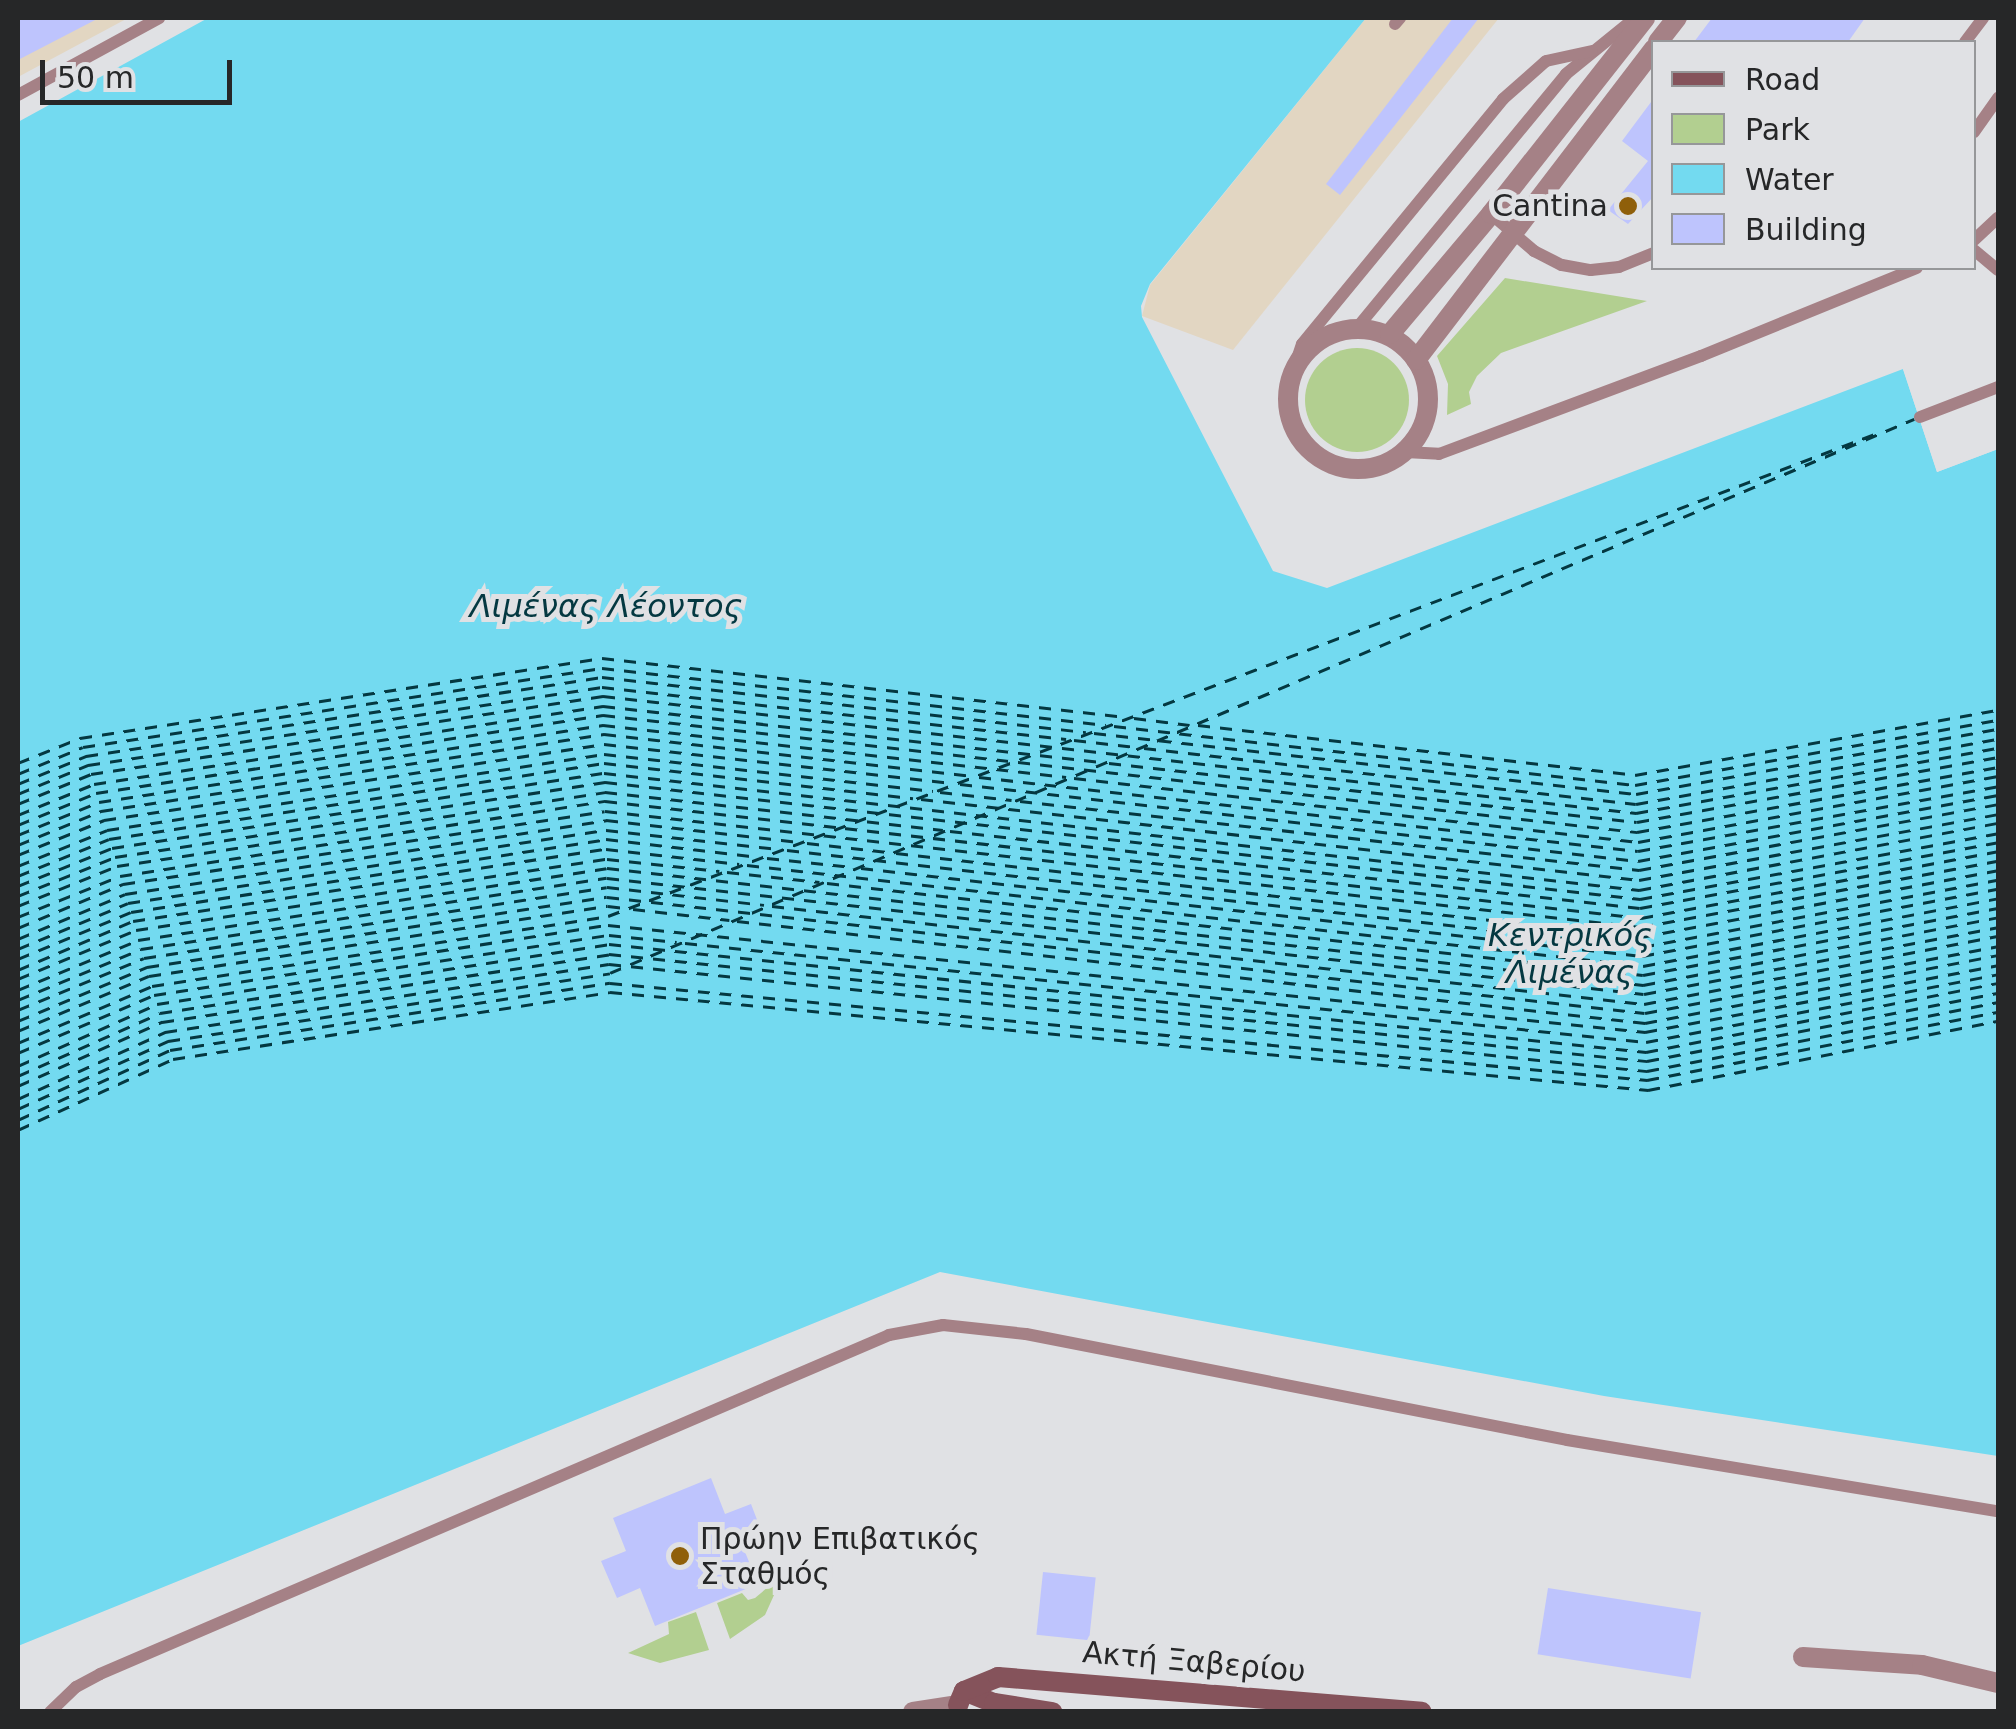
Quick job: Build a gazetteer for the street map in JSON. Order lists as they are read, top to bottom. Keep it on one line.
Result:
{"streets":{"main road":["Ακτή Ξαβερίου"]},"water":["Λιμένας Λέοντος","Κεντρικός Λιμένας"],"places":["Cantina","Πρώην Επιβατικός Σταθμός"],"legend":["Road","Park","Water","Building"],"scale_bar":"50 m"}
